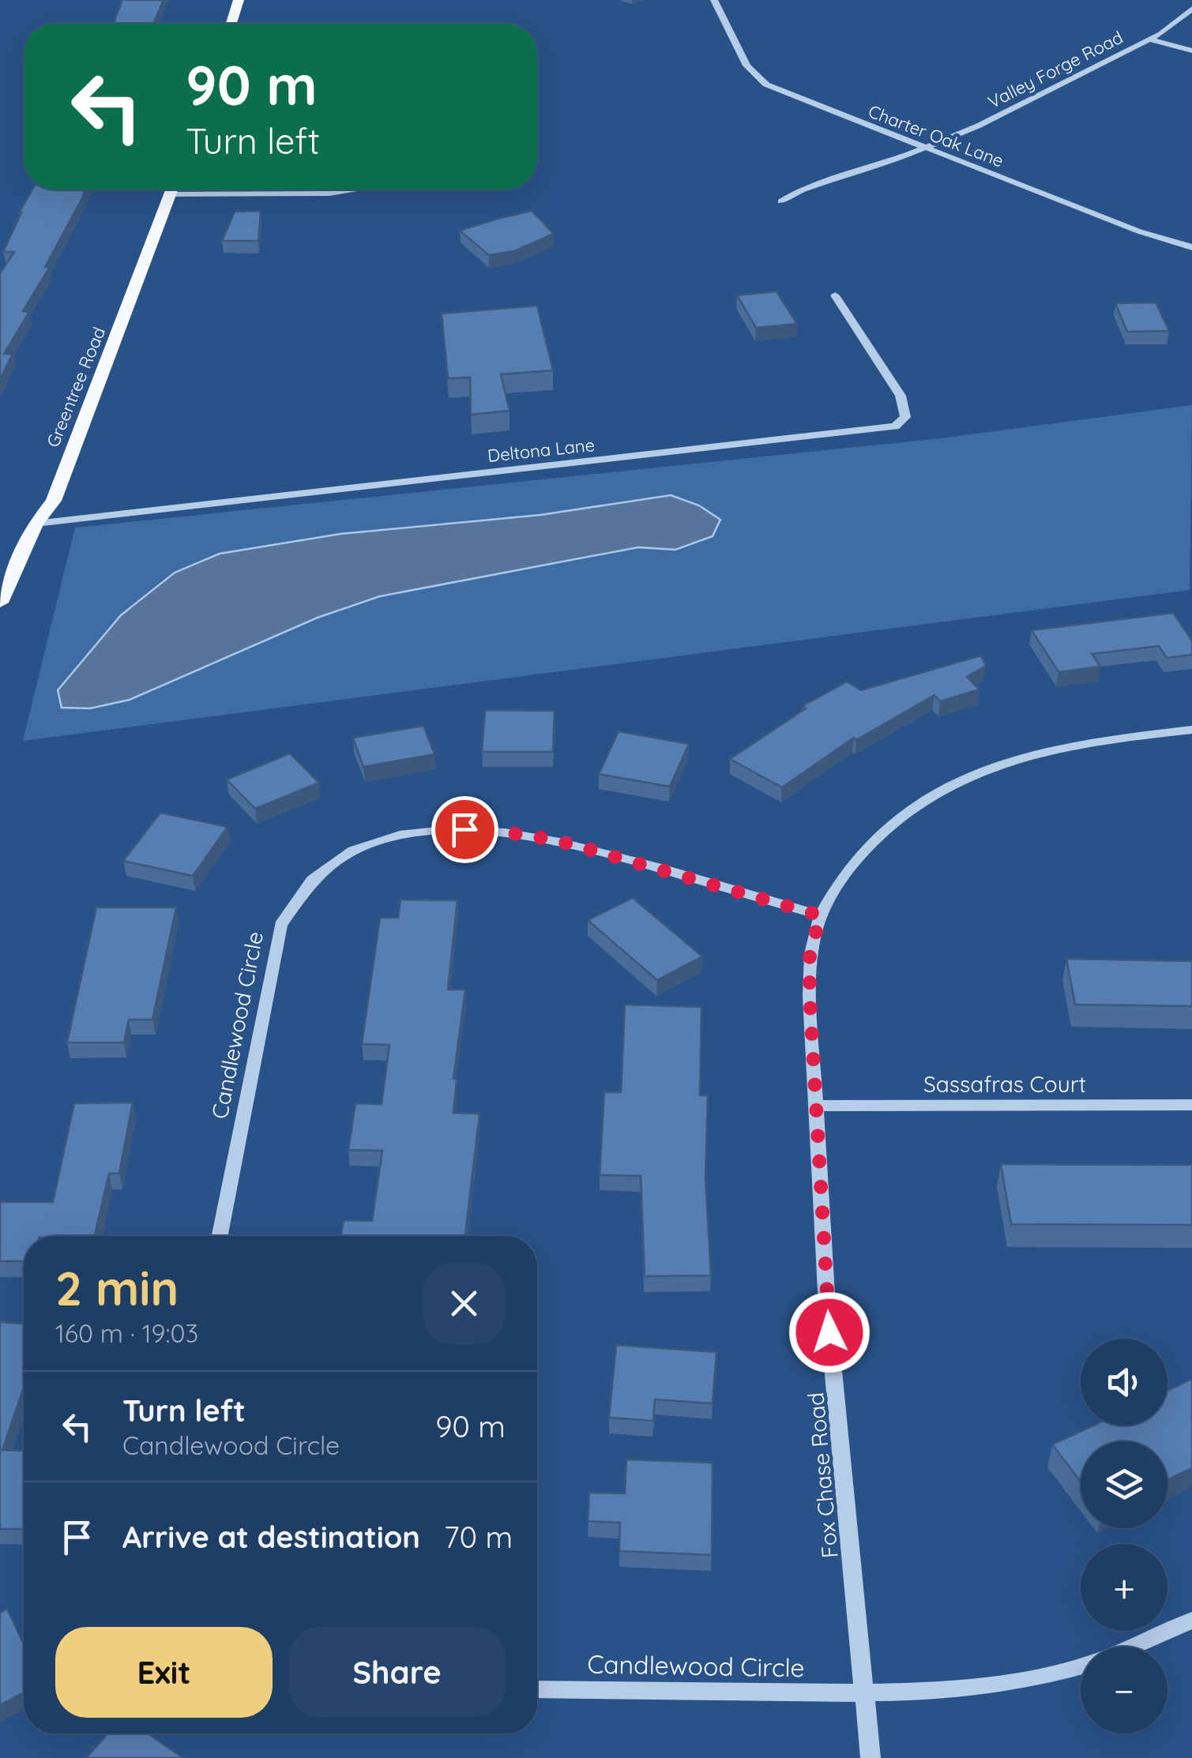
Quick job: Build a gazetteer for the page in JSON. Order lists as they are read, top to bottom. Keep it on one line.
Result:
{"streets":{"main road":["Greentree Road"],"street":["Valley Forge Road","Charter Oak Lane","Deltona Lane","Candlewood Circle","Sassafras Court","Fox Chase Road"]},"crossings":[["Valley Forge Road","Charter Oak Lane"],["Greentree Road","Deltona Lane"],["Candlewood Circle","Fox Chase Road"],["Sassafras Court","Fox Chase Road"]],"page":{"turn":["90 m","Turn left"],"heading":["2 min","160 m · 19:03"],"map_buttons":["+","−"],"list":[{"name":"Turn left","note":"Candlewood Circle","value":"90 m"},{"name":"Arrive at destination","value":"70 m"}],"buttons":["Exit","Share"]}}
